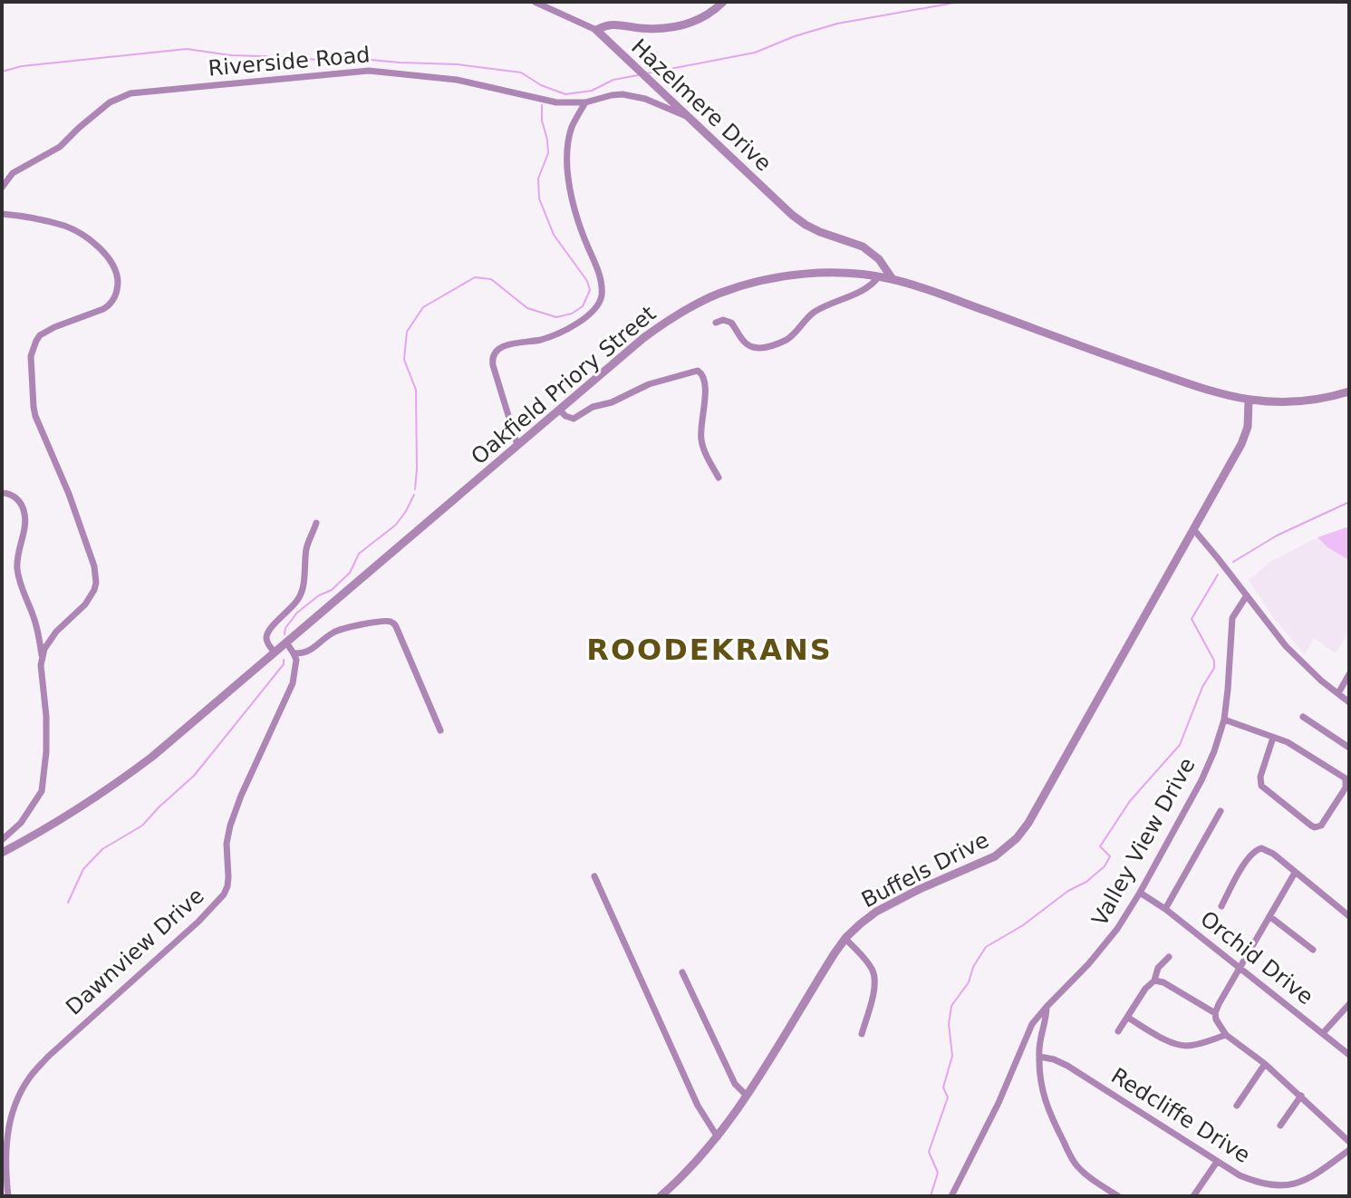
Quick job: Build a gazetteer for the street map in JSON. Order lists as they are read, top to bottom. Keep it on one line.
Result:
{"streets":{"street":["Riverside Road","Hazelmere Drive","Oakfield Priory Street","Valley View Drive","Buffels Drive","Dawnview Drive","Orchid Drive","Redcliffe Drive"]},"crossings":[["Riverside Road","Hazelmere Drive"],["Hazelmere Drive","Oakfield Priory Street"],["Oakfield Priory Street","Buffels Drive"],["Valley View Drive","Orchid Drive"]],"districts":["ROODEKRANS"]}
